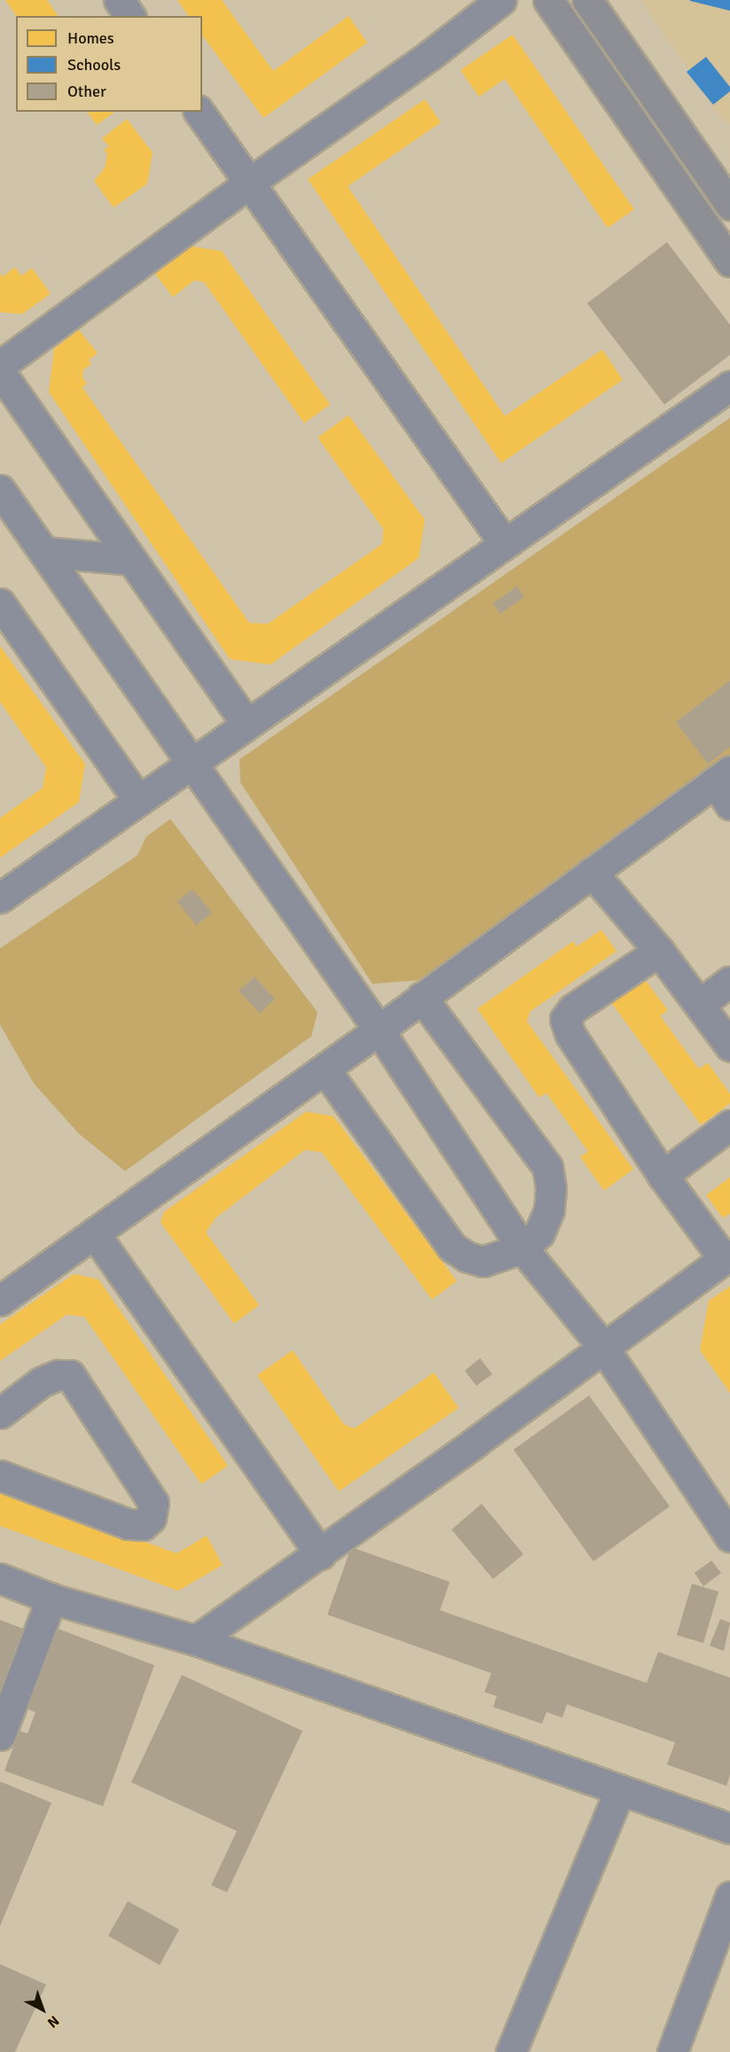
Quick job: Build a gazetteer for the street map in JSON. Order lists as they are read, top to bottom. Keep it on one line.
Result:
{"legend":["Homes","Schools","Other"],"north":"bottom right"}
